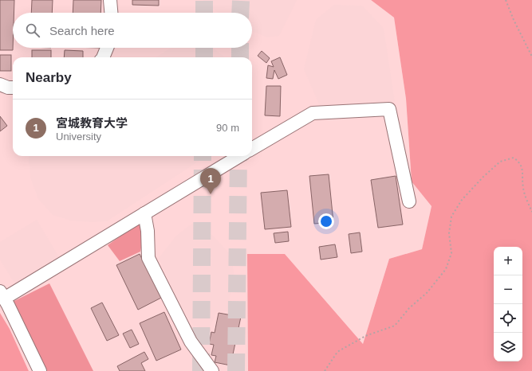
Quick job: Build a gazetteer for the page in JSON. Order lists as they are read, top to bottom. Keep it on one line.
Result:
{"page":{"search":"Search here","heading":"Nearby","list":[{"mark":"1","name":"宮城教育大学","note":"University","value":"90 m"}],"pins":"1","map_buttons":["+","−"]}}
